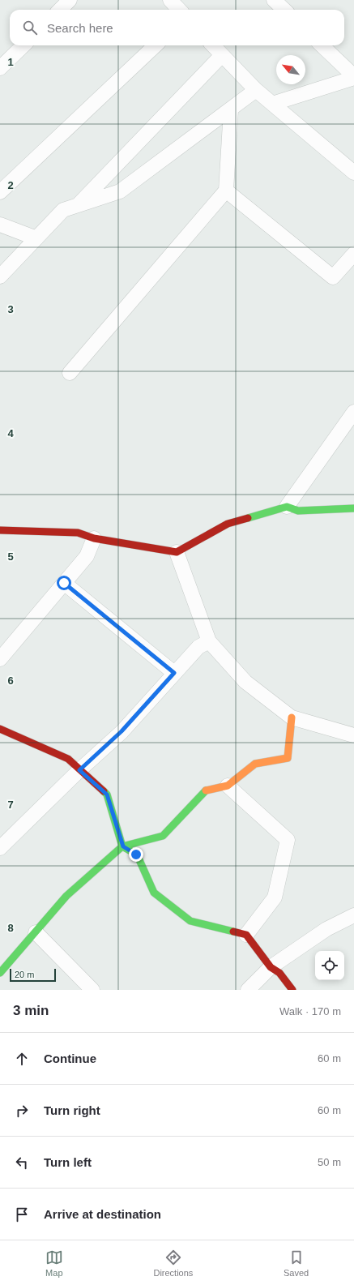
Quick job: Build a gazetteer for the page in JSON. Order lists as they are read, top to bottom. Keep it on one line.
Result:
{"scale_bar":"20 m","north":"top left","page":{"search":"Search here","scale":"20 m","heading":["3 min","Walk · 170 m"],"list":[["Continue","60 m"],["Turn right","60 m"],["Turn left","50 m"],"Arrive at destination"],"nav":["Map","Directions","Saved"]},"grid":{"rows":["1","2","3","4","5","6","7","8"]}}
